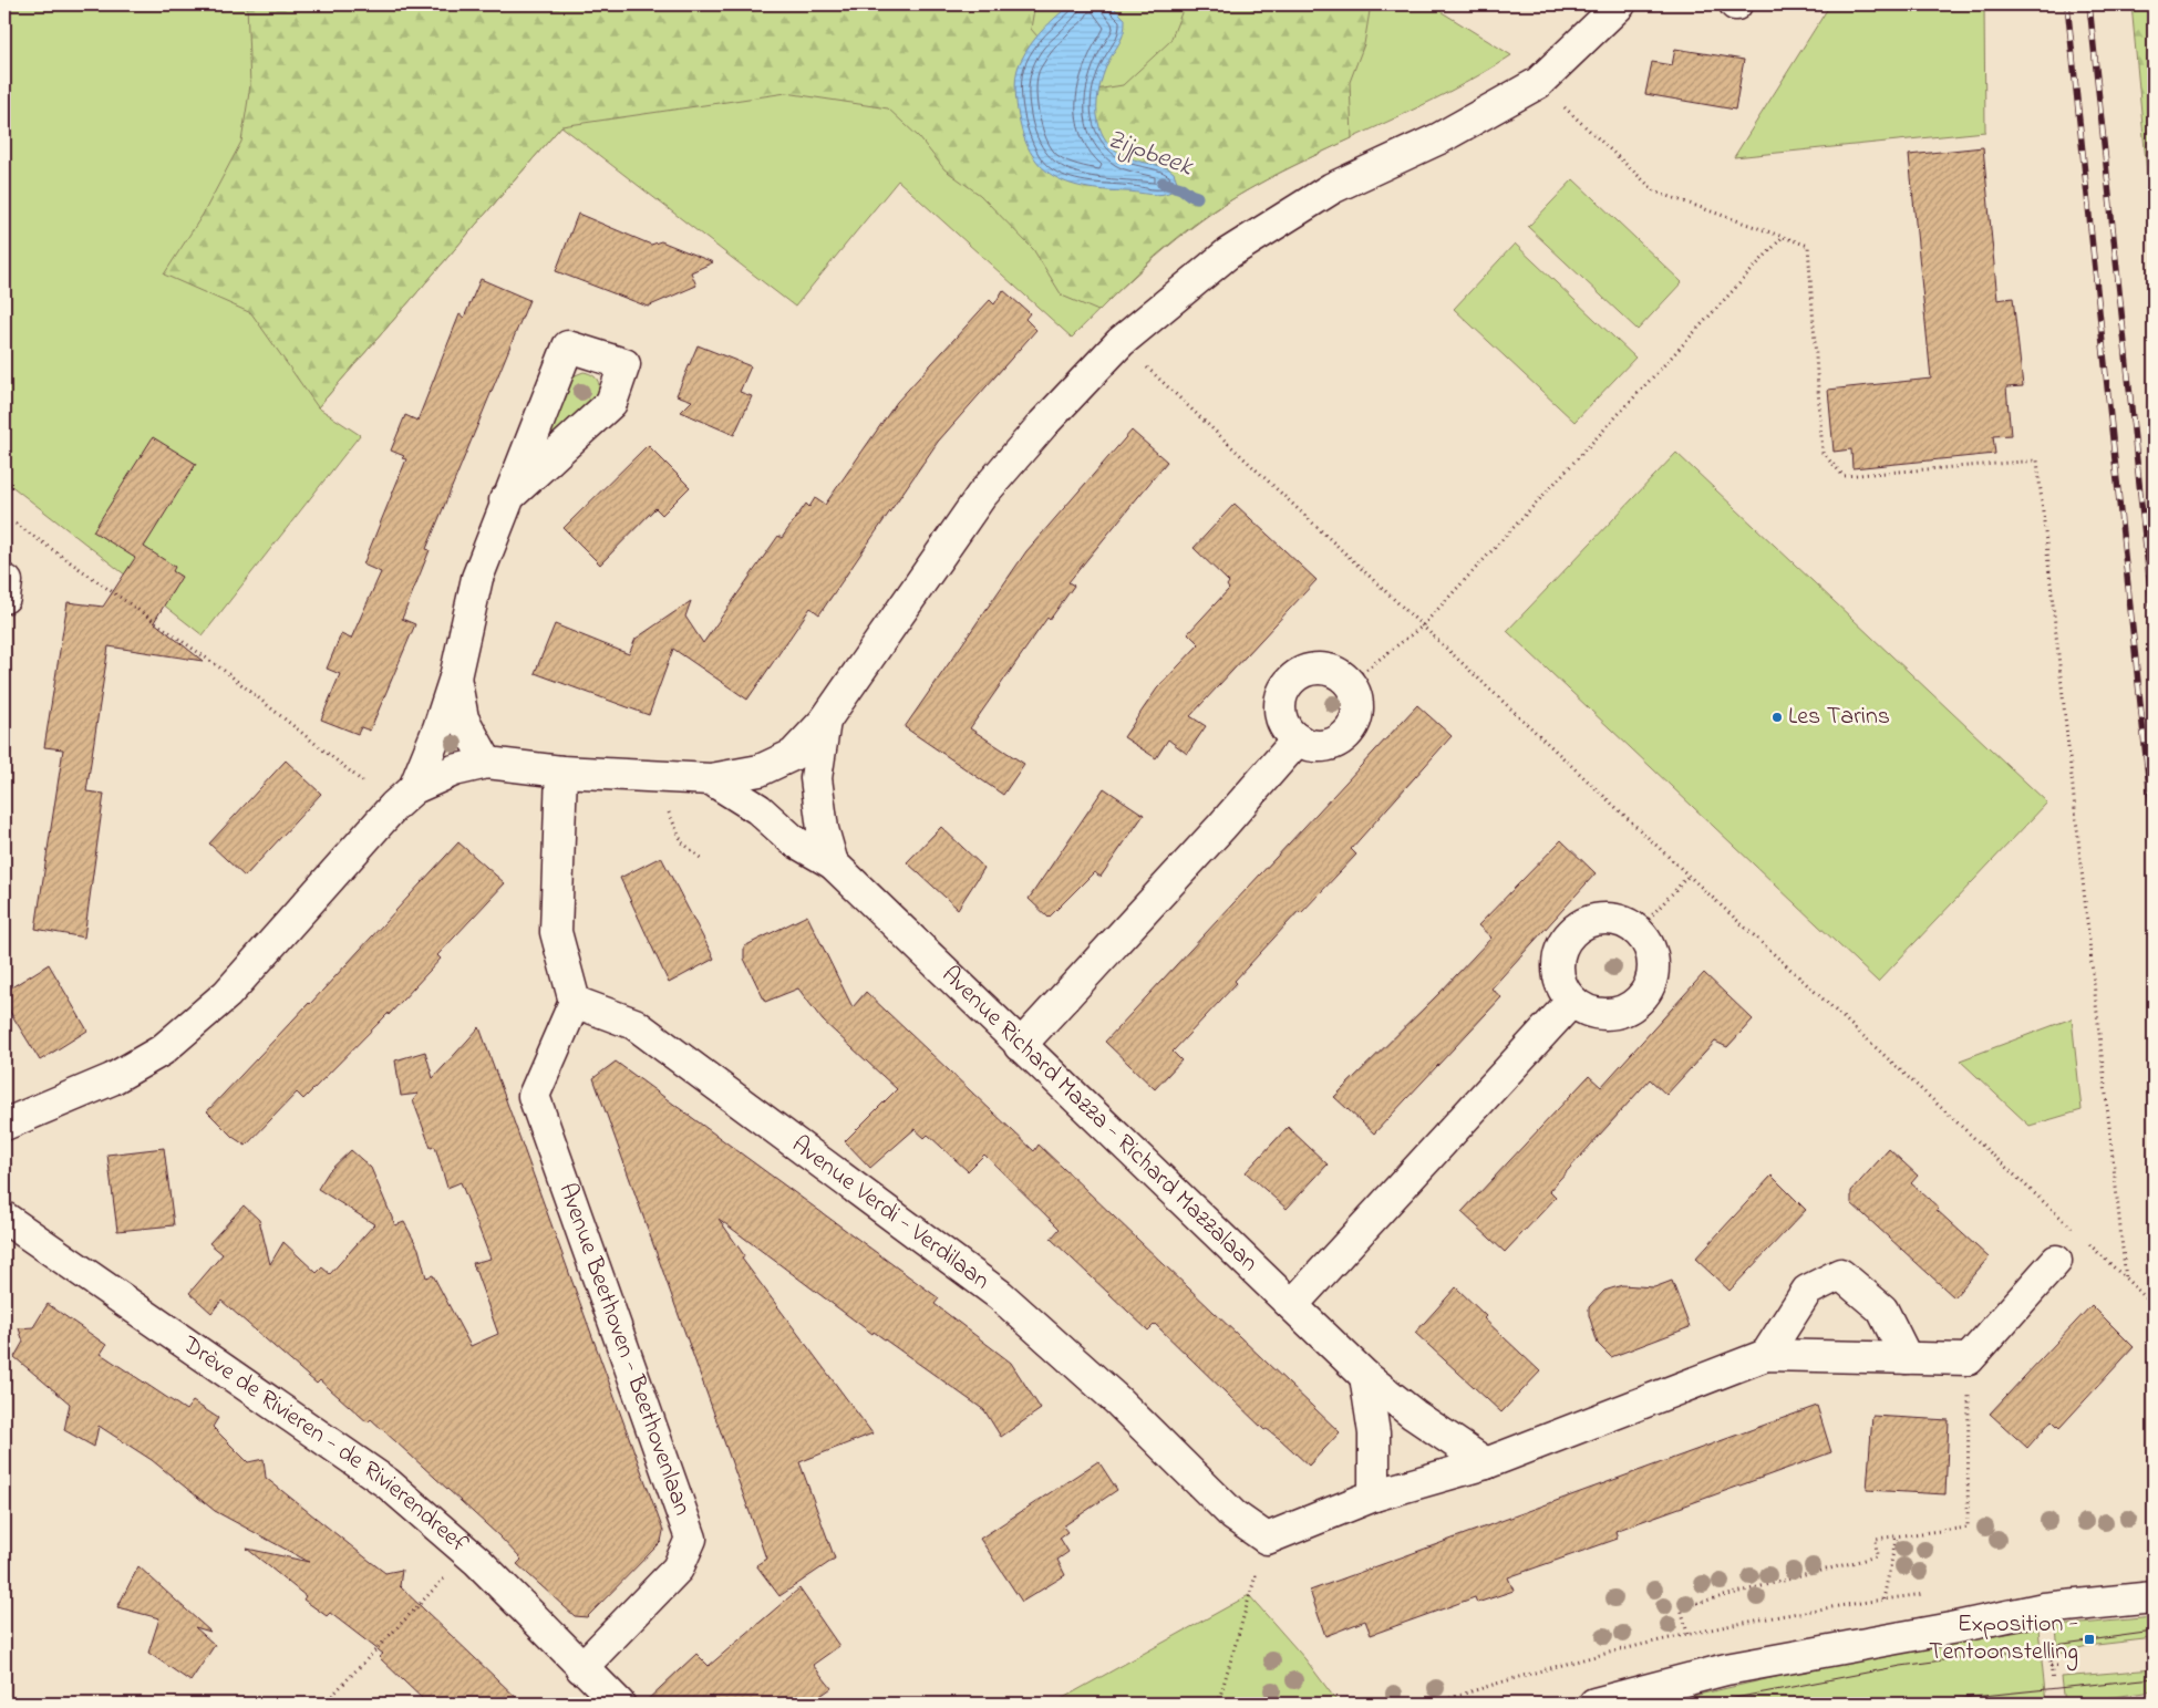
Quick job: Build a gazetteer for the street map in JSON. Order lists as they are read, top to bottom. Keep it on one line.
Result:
{"streets":{"street":["Avenue Richard Mazza - Richard Mazzalaan","Avenue Verdi - Verdilaan","Avenue Beethoven - Beethovenlaan","Drève de Rivieren - de Rivierendreef"]},"crossings":[["Avenue Verdi - Verdilaan","Avenue Beethoven - Beethovenlaan"],["Avenue Beethoven - Beethovenlaan","Drève de Rivieren - de Rivierendreef"]],"water":["Zijpbeek"],"places":{"other":["Les Tarins"],"transit":["Exposition - Tentoonstelling"]}}
